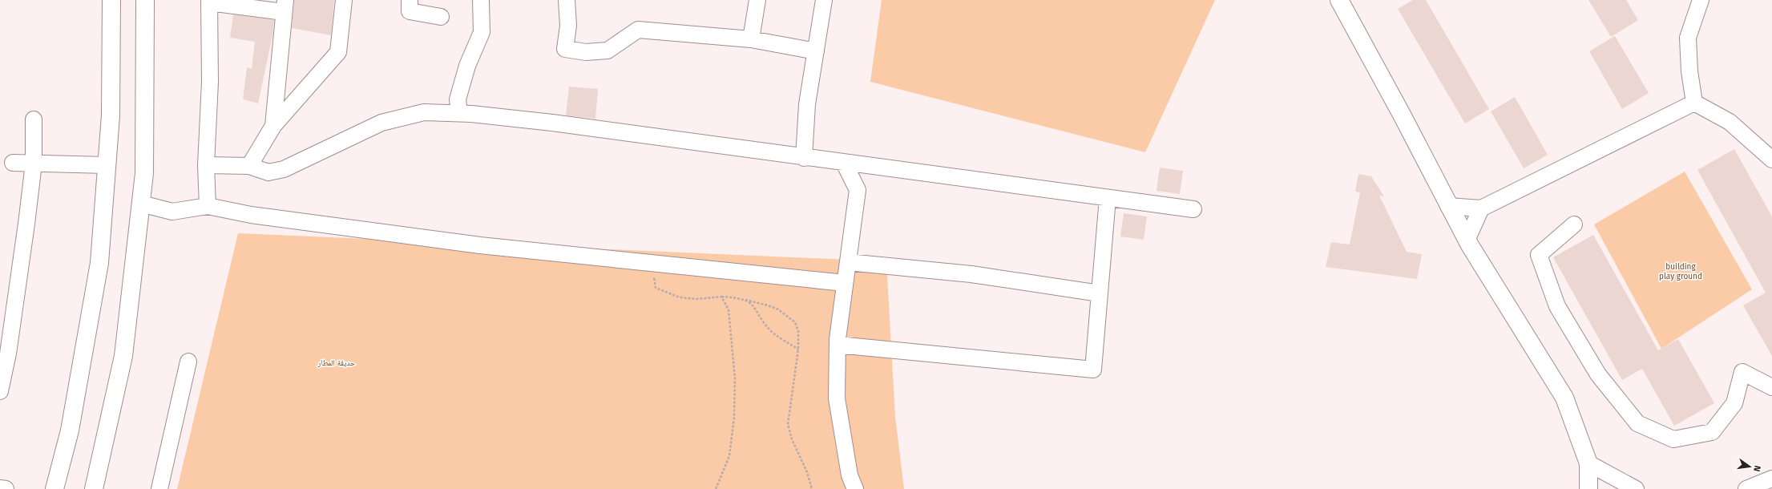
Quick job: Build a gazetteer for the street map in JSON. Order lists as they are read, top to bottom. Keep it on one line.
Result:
{"parks":["building play ground","حديقة المطار"],"north":"right"}
